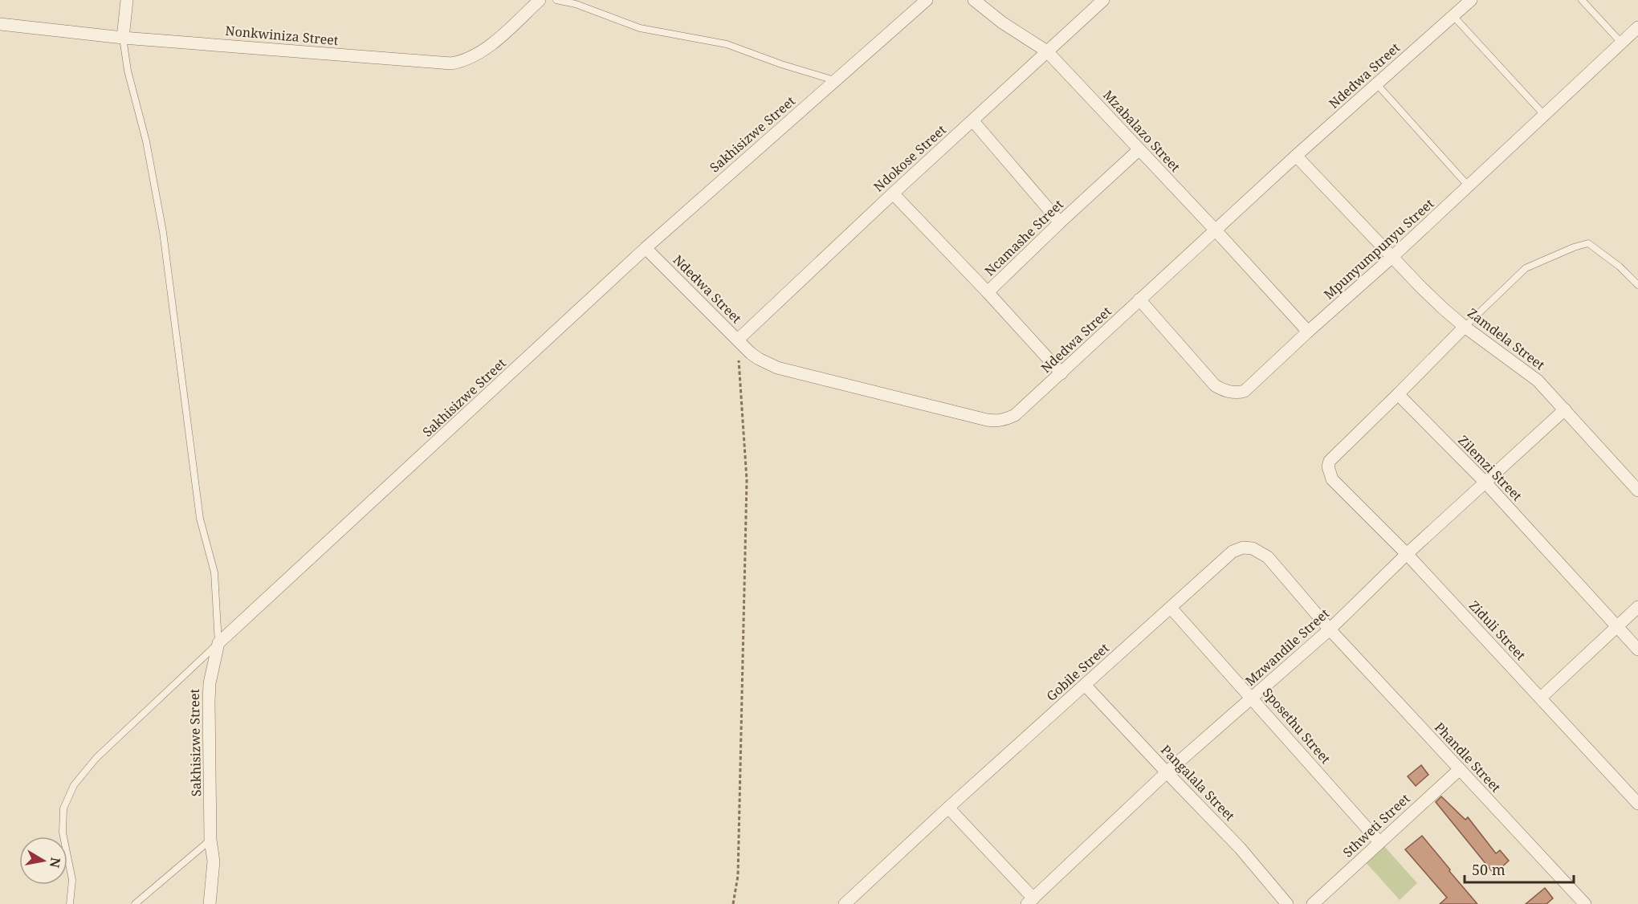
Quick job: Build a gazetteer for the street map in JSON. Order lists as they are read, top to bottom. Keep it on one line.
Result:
{"streets":{"street":["Nonkwiniza Street","Ndedwa Street","Mzabalazo Street","Sakhisizwe Street","Ndokose Street","Ncamashe Street","Mpunyumpunyu Street","Zamdela Street","Zilemzi Street","Ziduli Street","Mzwandile Street","Gobile Street","Sposethu Street","Phandle Street","Pangalala Street","Sthweti Street"]},"crossings":[["Ndedwa Street","Mzabalazo Street"],["Ndedwa Street","Sakhisizwe Street"],["Ndedwa Street","Ndokose Street"],["Ndedwa Street","Ncamashe Street"],["Ndedwa Street","Mpunyumpunyu Street"],["Ndedwa Street","Zamdela Street"],["Mzabalazo Street","Ndokose Street"],["Mzabalazo Street","Ncamashe Street"],["Mzabalazo Street","Mpunyumpunyu Street"],["Mpunyumpunyu Street","Zamdela Street"],["Zamdela Street","Mzwandile Street"],["Zilemzi Street","Ziduli Street"],["Zilemzi Street","Mzwandile Street"],["Ziduli Street","Mzwandile Street"],["Mzwandile Street","Gobile Street"],["Mzwandile Street","Sposethu Street"],["Mzwandile Street","Phandle Street"],["Mzwandile Street","Pangalala Street"],["Gobile Street","Sposethu Street"],["Gobile Street","Phandle Street"],["Gobile Street","Pangalala Street"],["Sposethu Street","Sthweti Street"],["Phandle Street","Sthweti Street"]],"scale_bar":"50 m","north":"right"}
